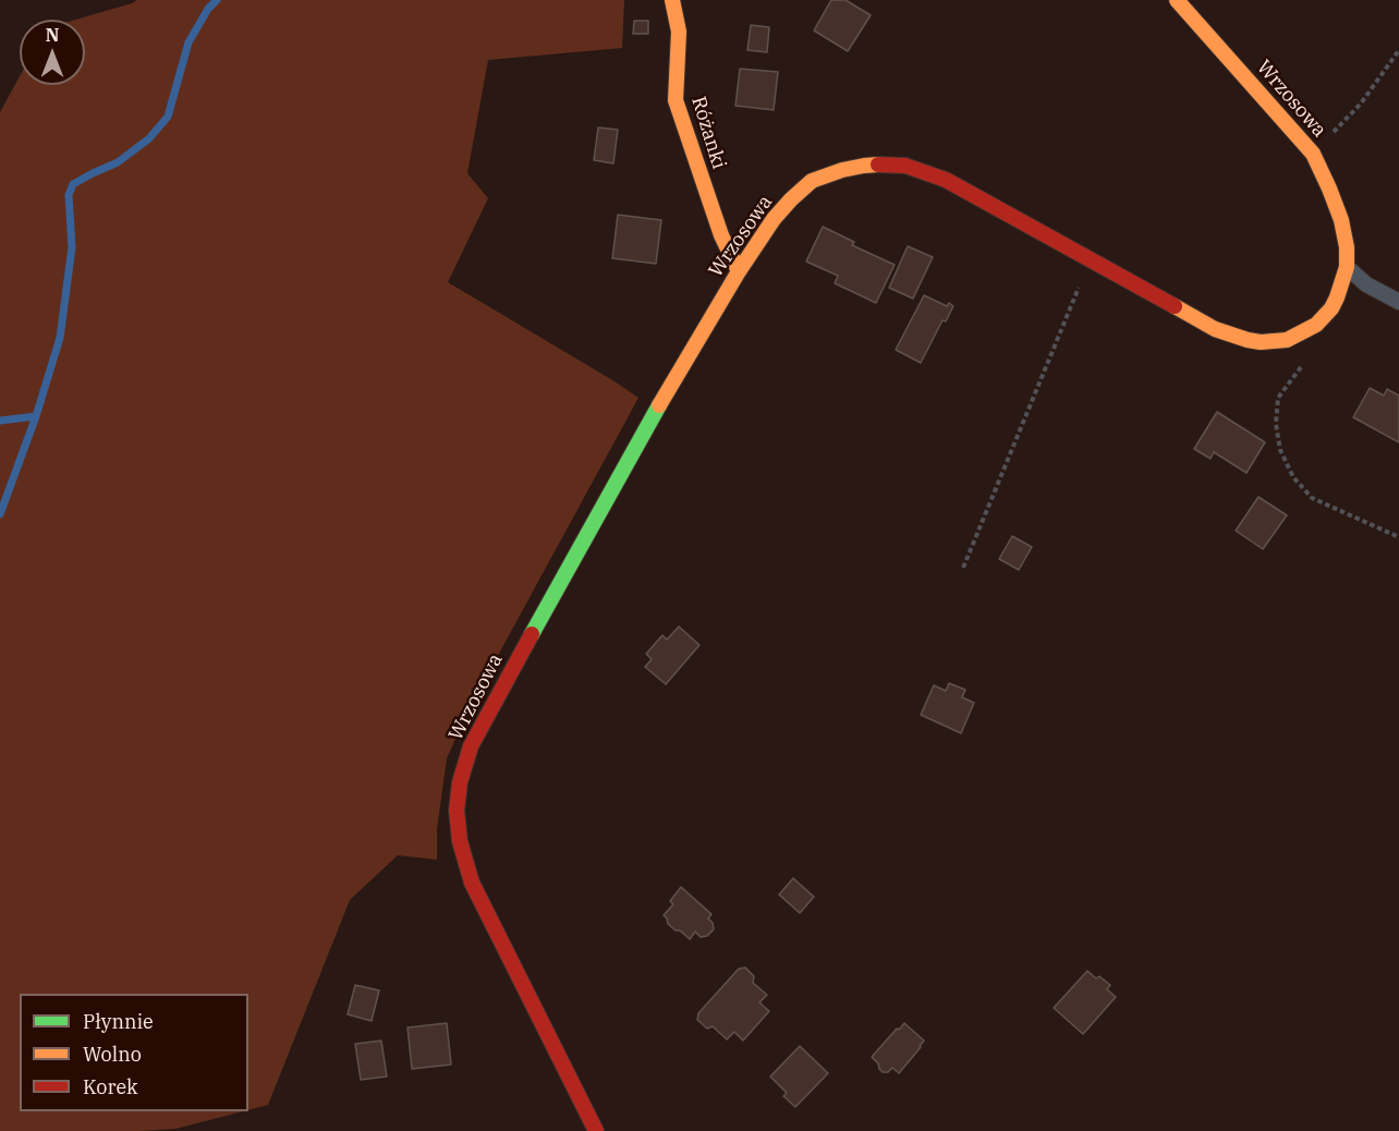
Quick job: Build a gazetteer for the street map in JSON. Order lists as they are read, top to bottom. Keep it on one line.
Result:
{"streets":{"street":["Wrzosowa","Różanki"]},"crossings":[["Wrzosowa","Różanki"]],"legend":["Płynnie","Wolno","Korek"],"north":"top"}
